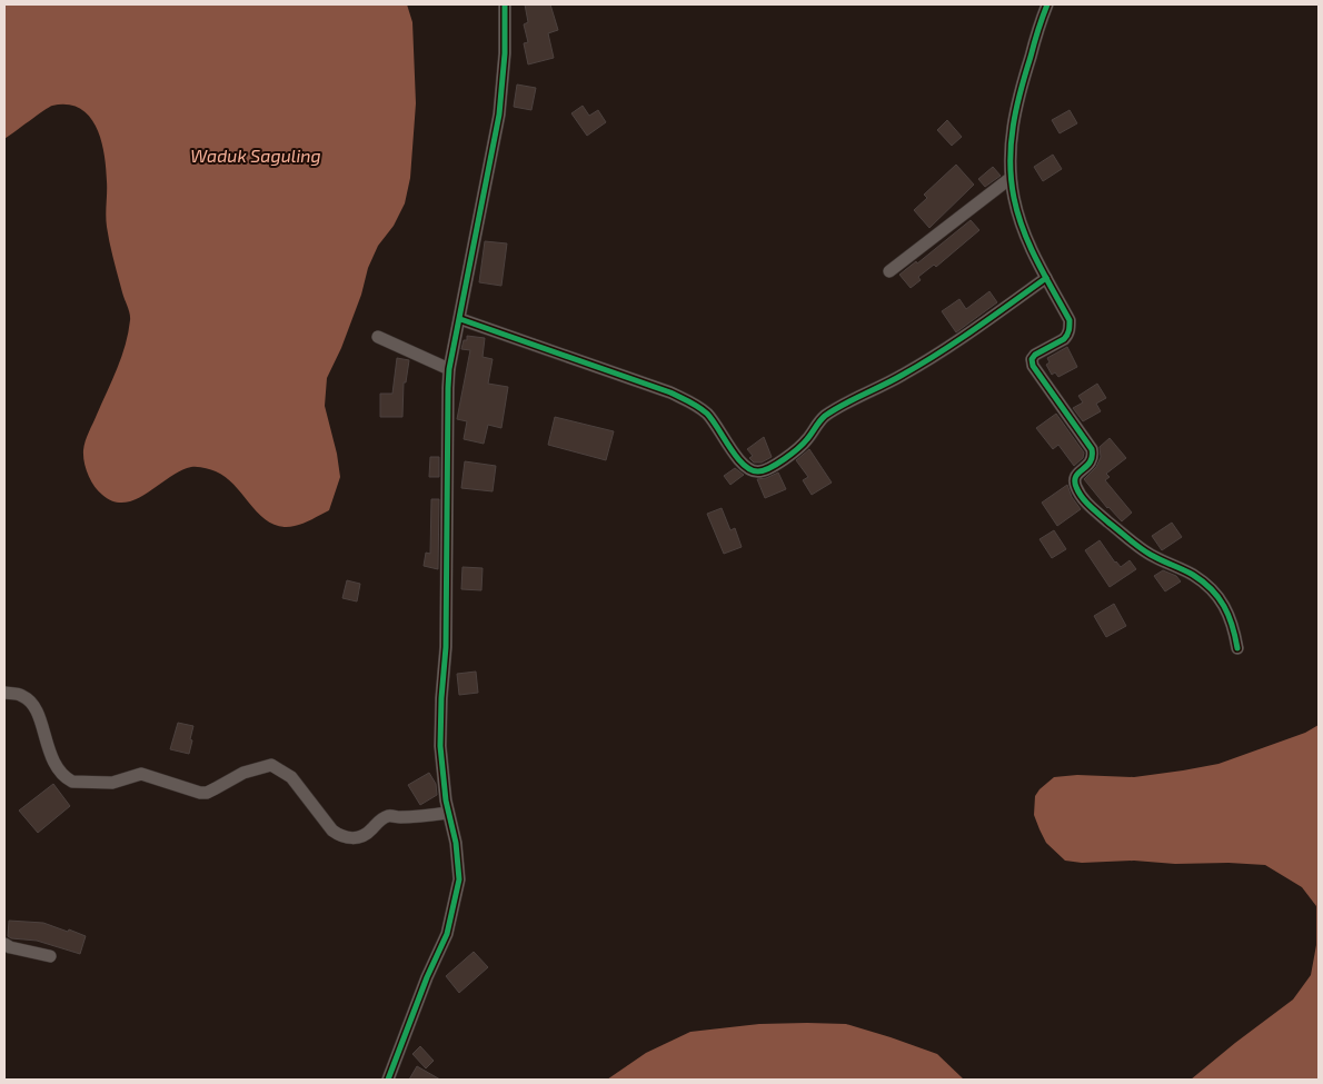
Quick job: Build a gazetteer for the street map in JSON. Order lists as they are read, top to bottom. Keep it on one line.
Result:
{"water":["Waduk Saguling"]}
